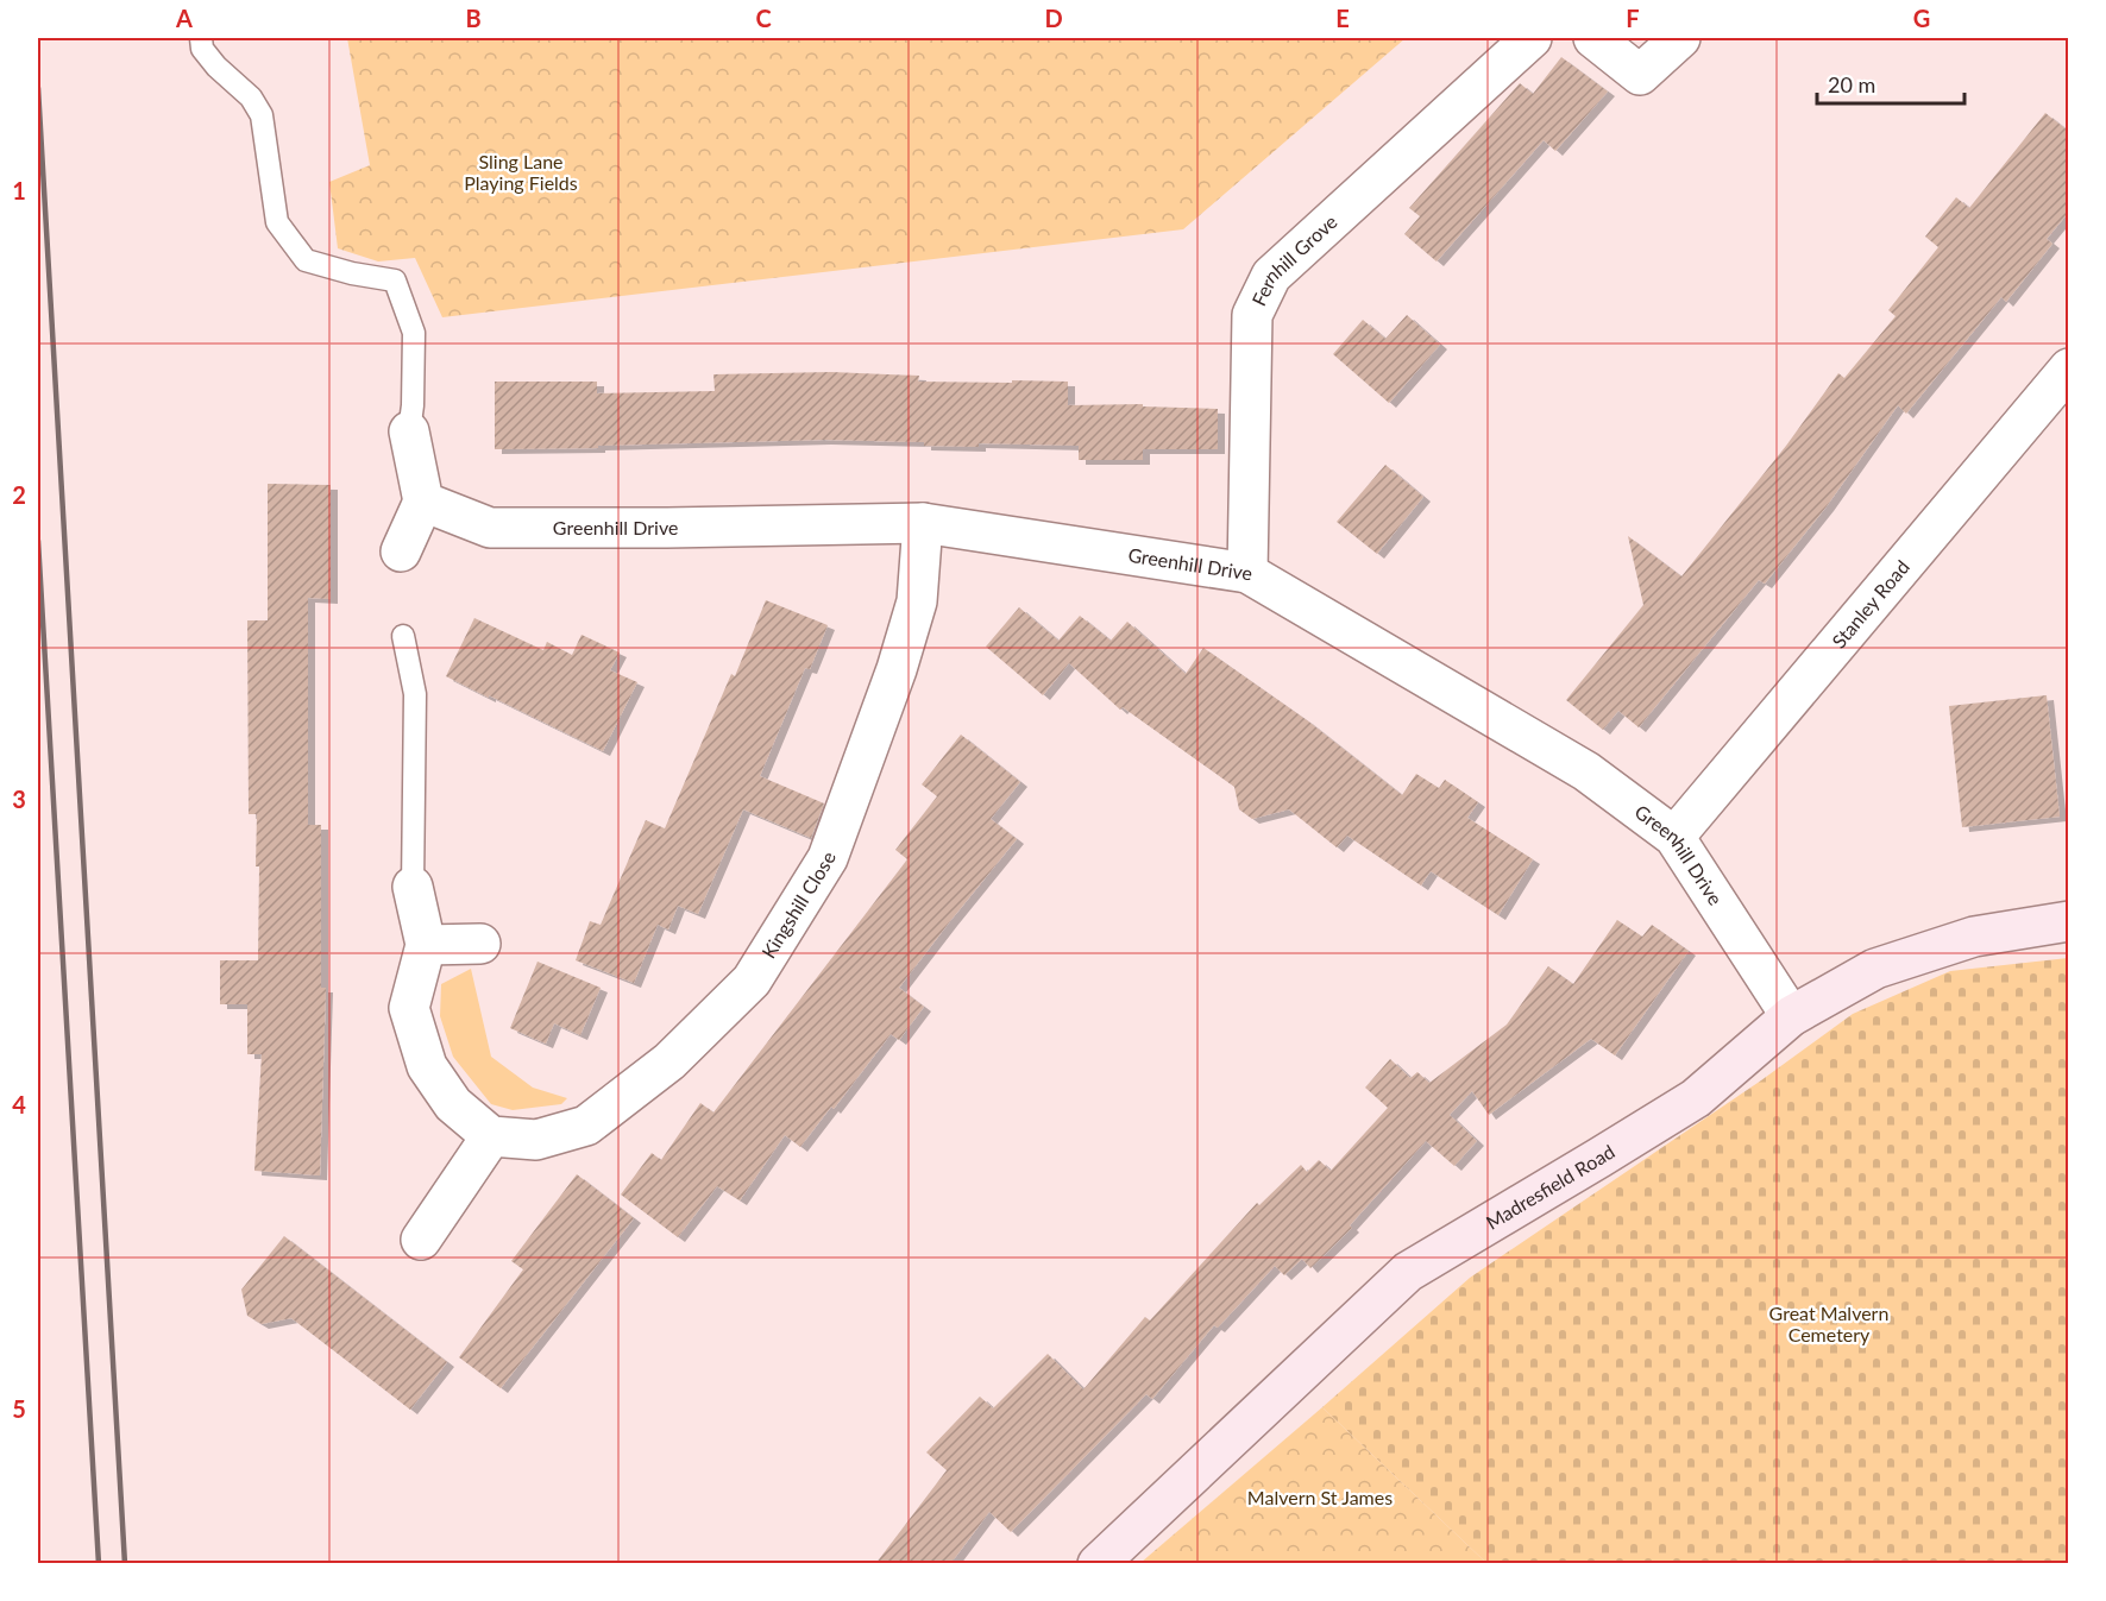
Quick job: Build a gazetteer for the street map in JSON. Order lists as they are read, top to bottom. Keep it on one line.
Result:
{"streets":{"street":["Fernhill Grove","Greenhill Drive","Stanley Road","Kingshill Close","Madresfield Road"]},"crossings":[["Fernhill Grove","Greenhill Drive"],["Greenhill Drive","Stanley Road"],["Greenhill Drive","Kingshill Close"],["Greenhill Drive","Madresfield Road"]],"parks":["Sling Lane Playing Fields","Great Malvern Cemetery","Malvern St James"],"scale_bar":"20 m","grid":{"columns":["A","B","C","D","E","F","G"],"rows":["1","2","3","4","5"]}}
